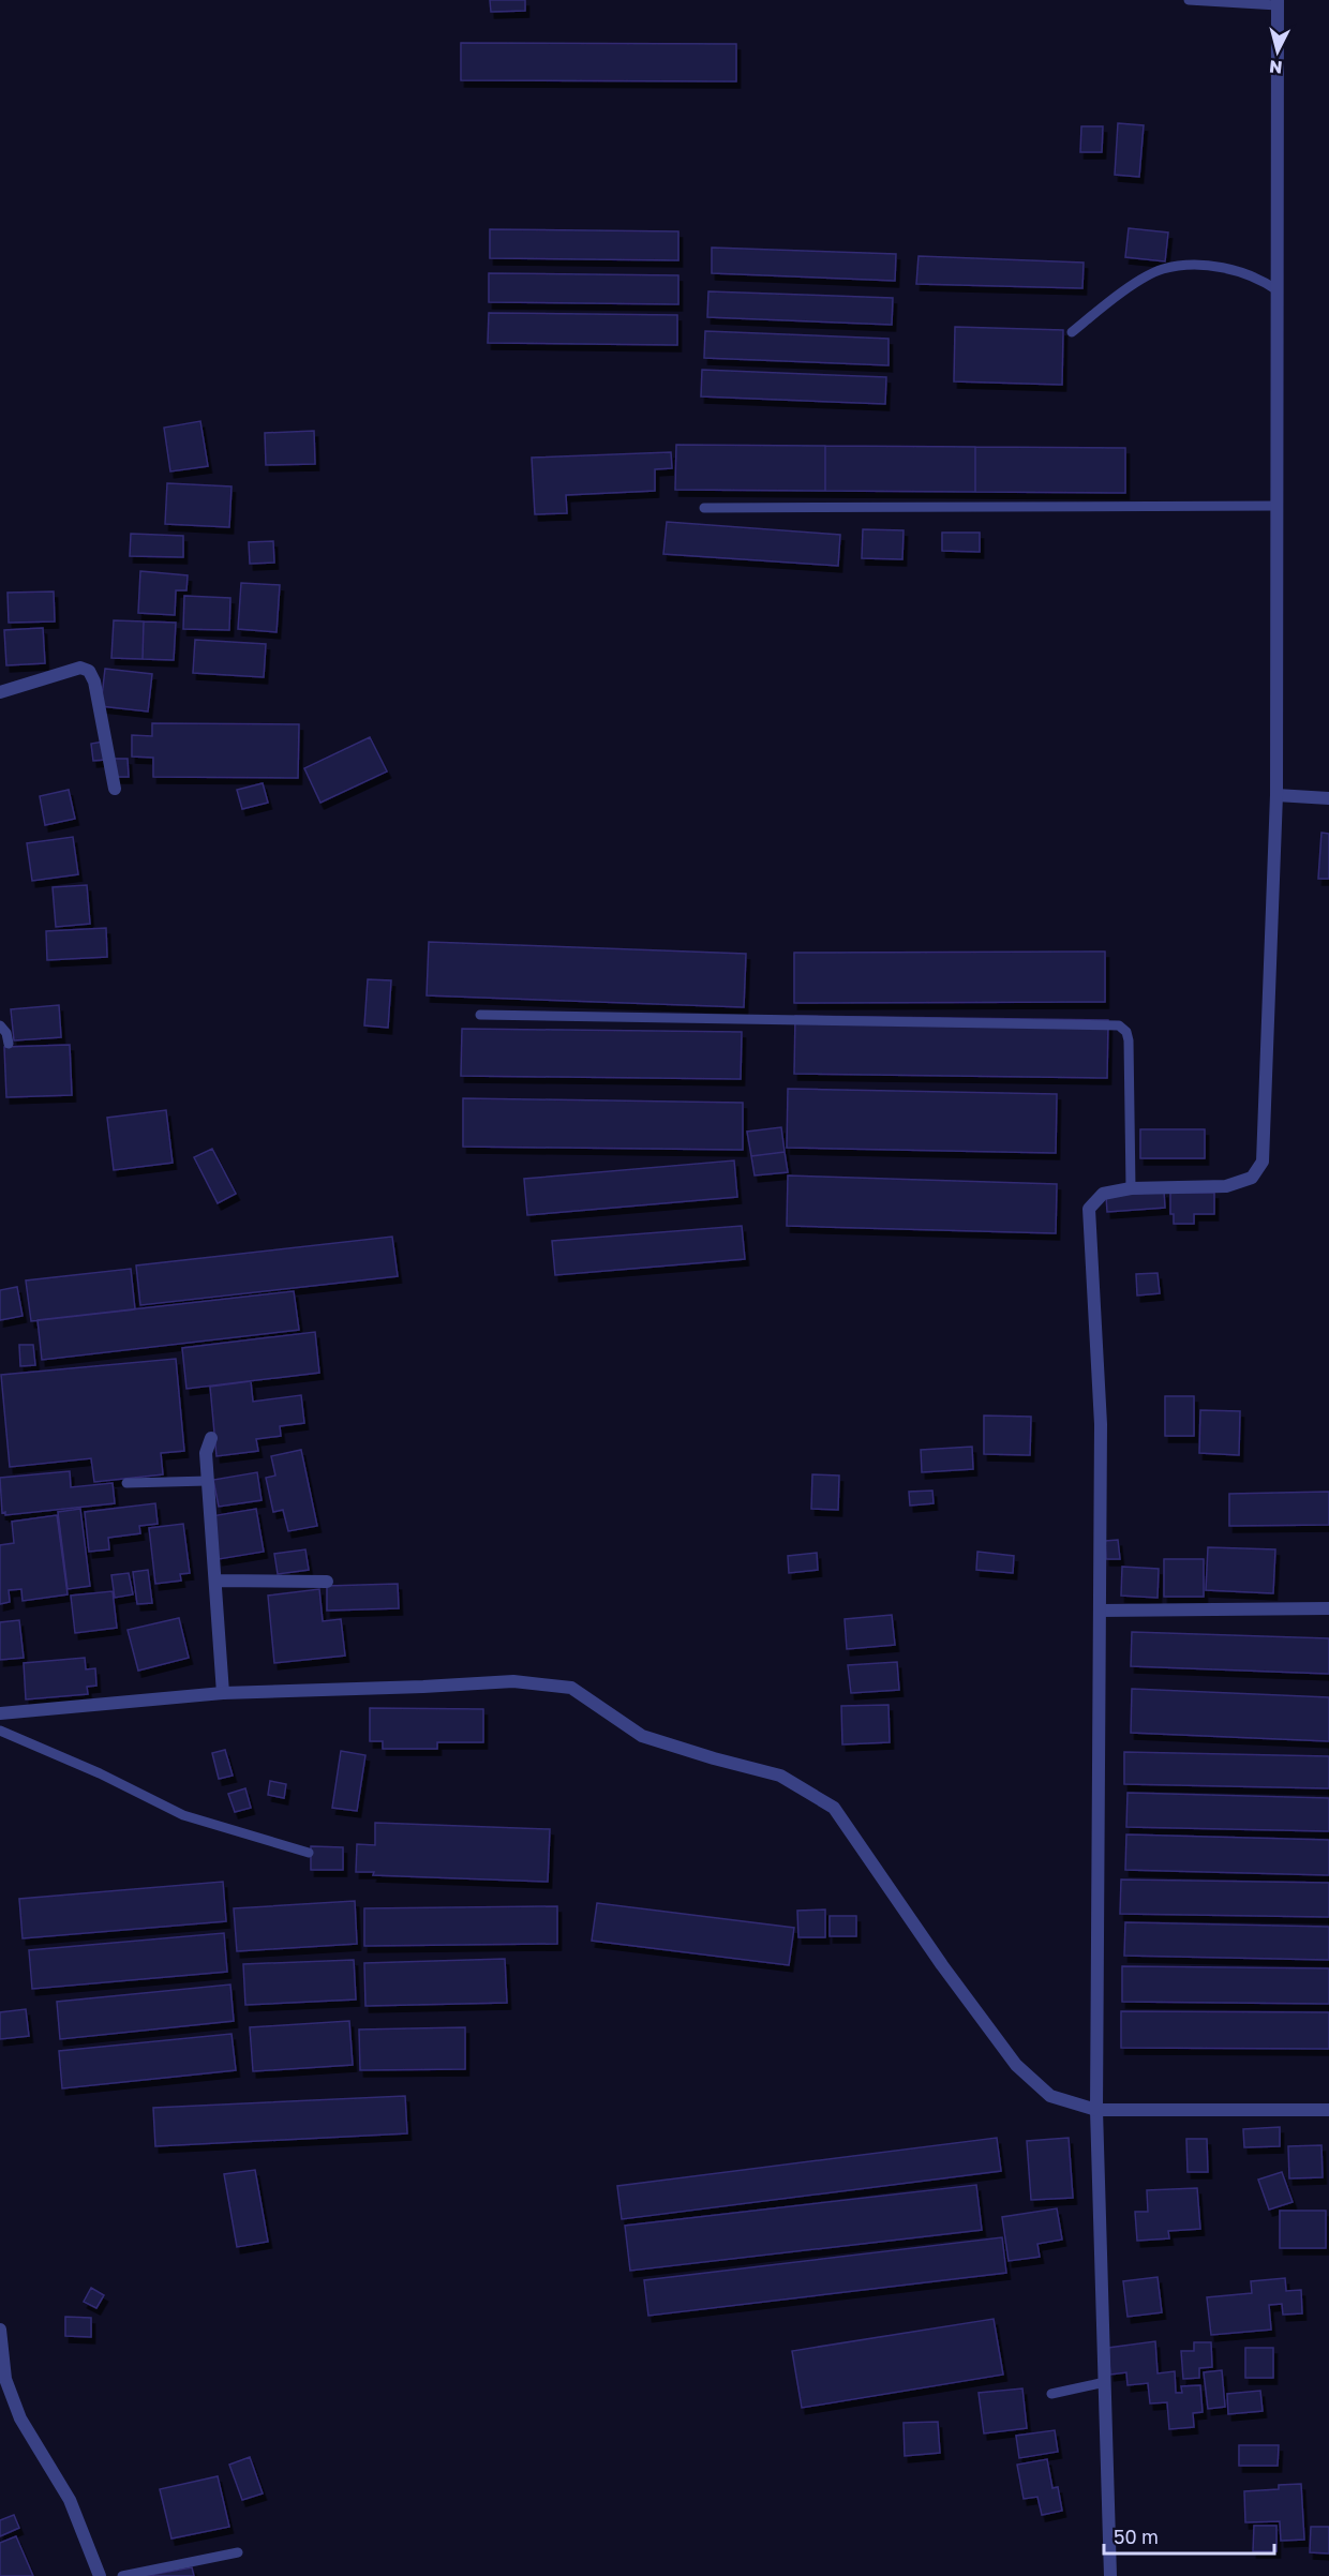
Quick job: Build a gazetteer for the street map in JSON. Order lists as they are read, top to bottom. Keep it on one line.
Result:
{"scale_bar":"50 m","north":"bottom"}
